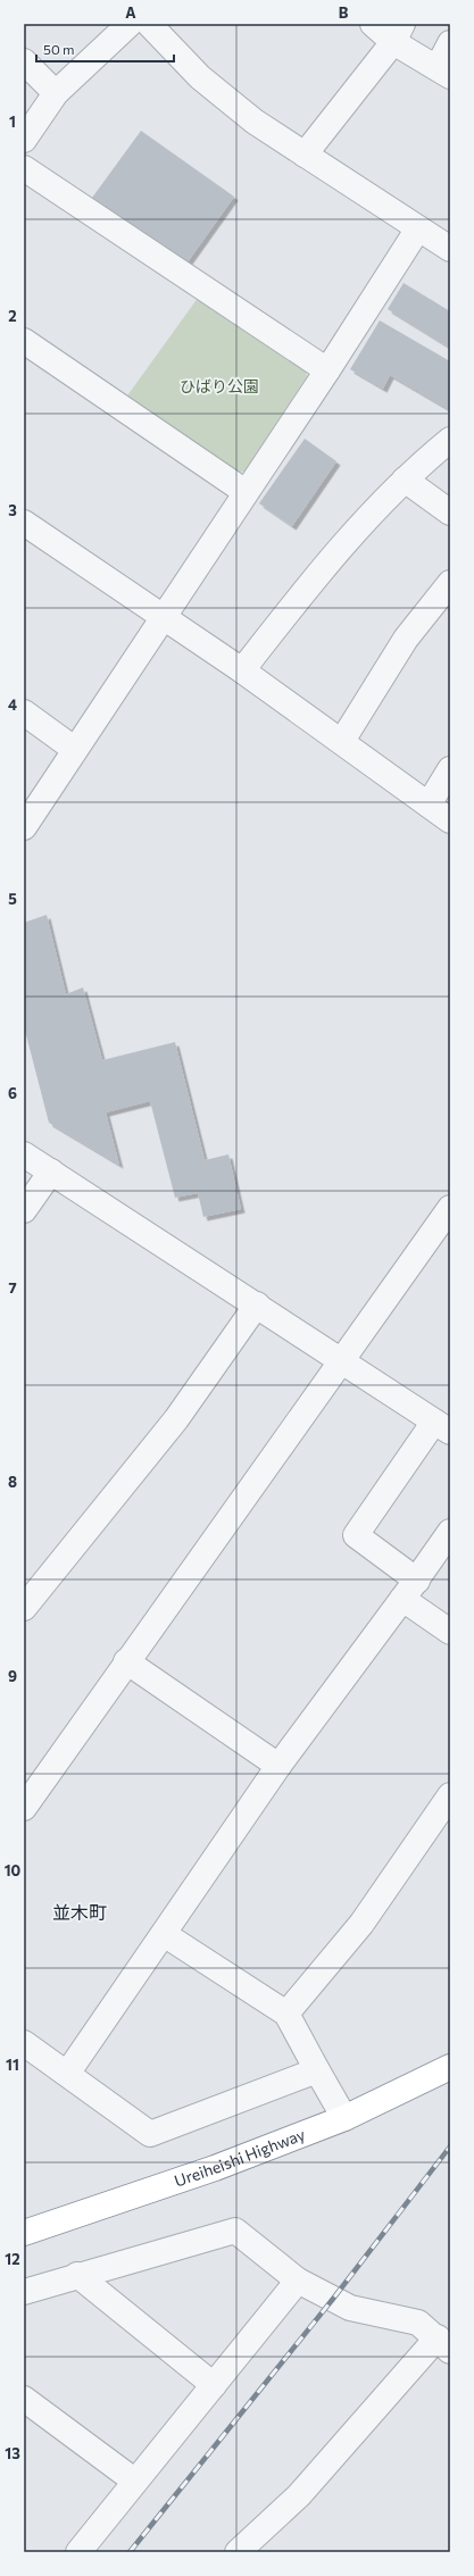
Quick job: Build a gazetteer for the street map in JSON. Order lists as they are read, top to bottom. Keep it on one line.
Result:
{"streets":{"highway":["Ureiheishi Highway"]},"districts":["並木町"],"parks":["ひばり公園"],"scale_bar":"50 m","grid":{"columns":["A","B"],"rows":["1","2","3","4","5","6","7","8","9","10","11","12","13"]}}
